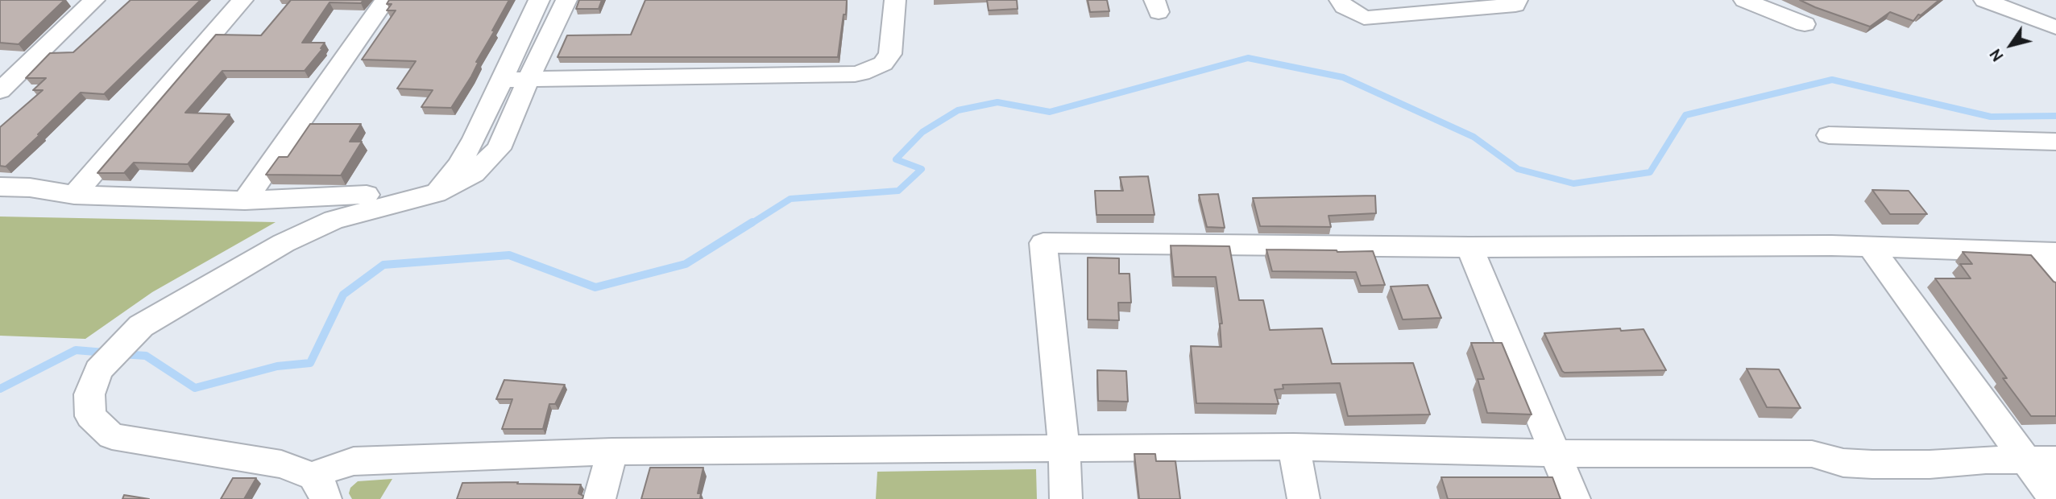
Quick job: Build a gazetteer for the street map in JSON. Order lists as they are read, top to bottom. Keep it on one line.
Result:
{"north":"bottom left"}
